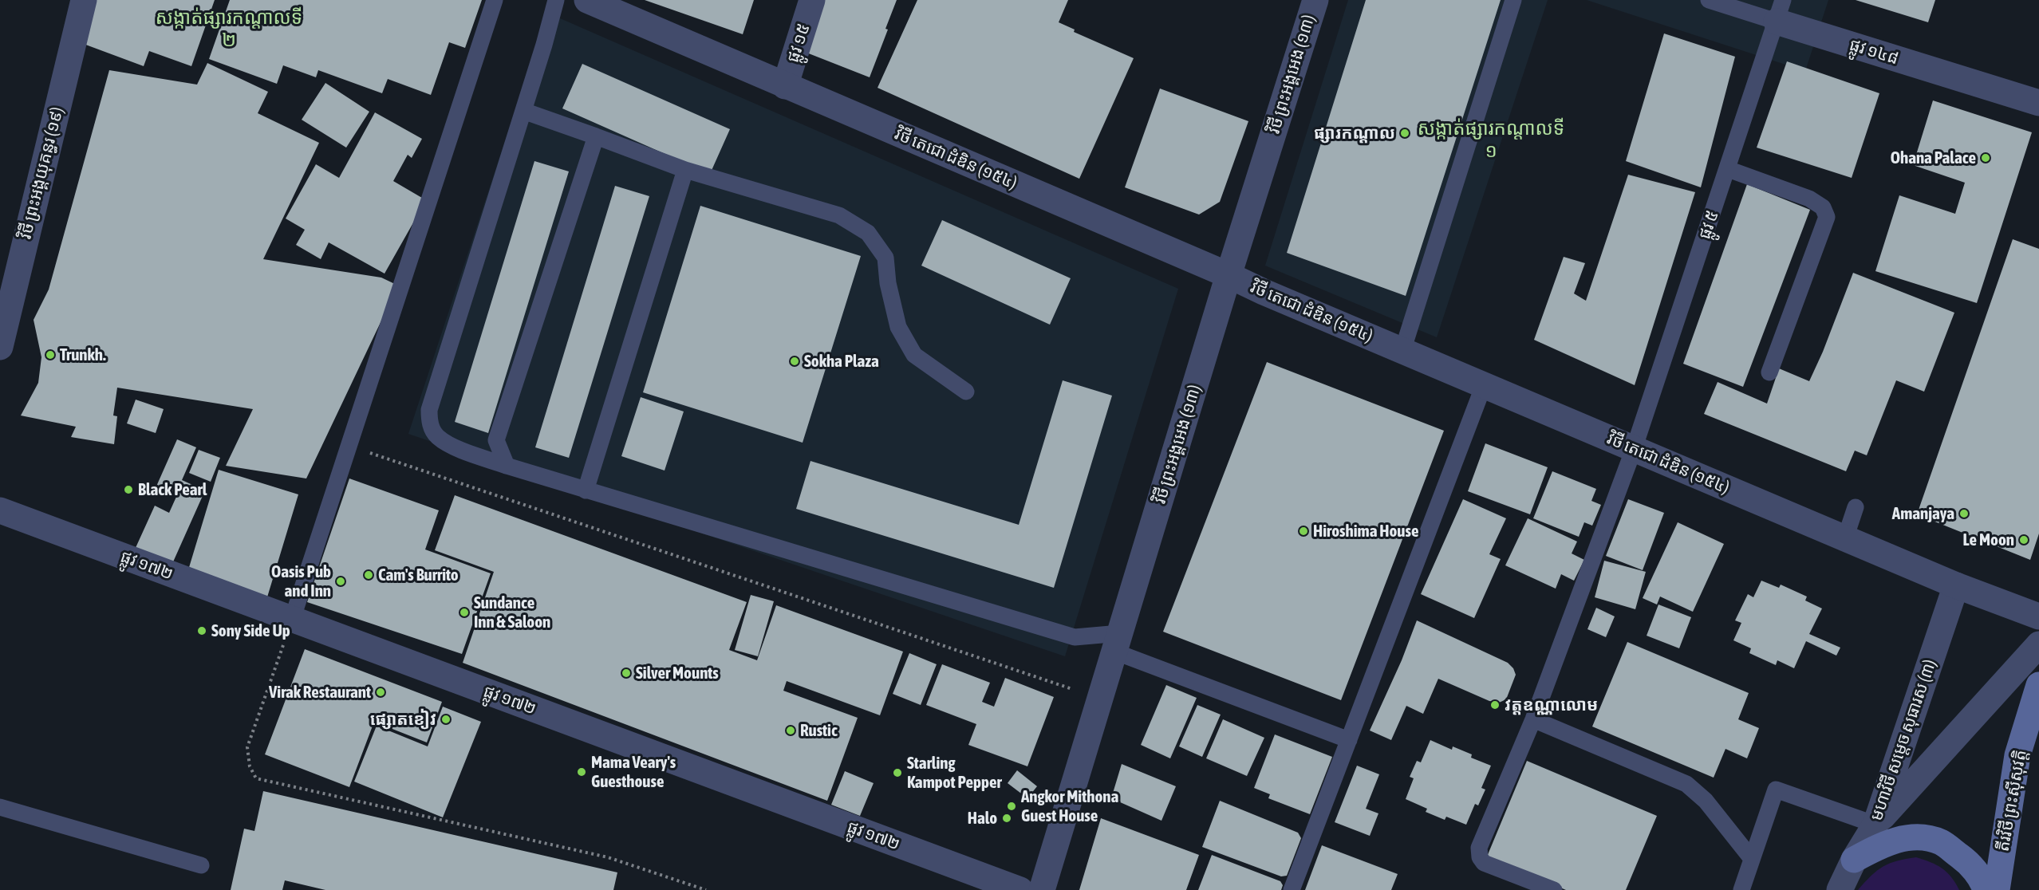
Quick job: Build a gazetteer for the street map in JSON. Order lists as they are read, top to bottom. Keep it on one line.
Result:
{"streets":{"main road":["តីរវិថី ព្រះស៊ីសុវត្តិ"],"street":["ផ្លូវ ១៥","ផ្លូវ ១៤៨","វិថី ព្រះអង្គអេង (១៣)","វិថី តេជោ ដំឌិន (១៥៤)","វិថី ព្រះអង្គយុគន្ធរ (១៩)","ផ្លូវ ១៧២","មហាវិថី សម្តេច សុធារស (៣)"],"lane":["ផ្លូវ ៥"]},"crossings":[["ផ្លូវ ១៥","វិថី តេជោ ដំឌិន (១៥៤)"],["ផ្លូវ ១៤៨","ផ្លូវ ៥"],["វិថី ព្រះអង្គអេង (១៣)","វិថី តេជោ ដំឌិន (១៥៤)"],["វិថី តេជោ ដំឌិន (១៥៤)","ផ្លូវ ៥"],["វិថី តេជោ ដំឌិន (១៥៤)","មហាវិថី សម្តេច សុធារស (៣)"]],"districts":["សង្កាត់ផ្សារកណ្ដាលទី ២","សង្កាត់ផ្សារកណ្ដាលទី ១"],"places":["ផ្សារកណ្ដាល","Ohana Palace","Trunkh.","Sokha Plaza","Black Pearl","Amanjaya","Hiroshima House","Le Moon","Cam's Burrito","Oasis Pub and Inn","Sundance Inn & Saloon","Sony Side Up","Silver Mounts","Virak Restaurant","វត្តឧណ្ណាលោម","ផ្សោតខៀវ","Rustic","Mama Veary's Guesthouse","Starling Kampot Pepper","Angkor Mithona Guest House","Halo"]}
